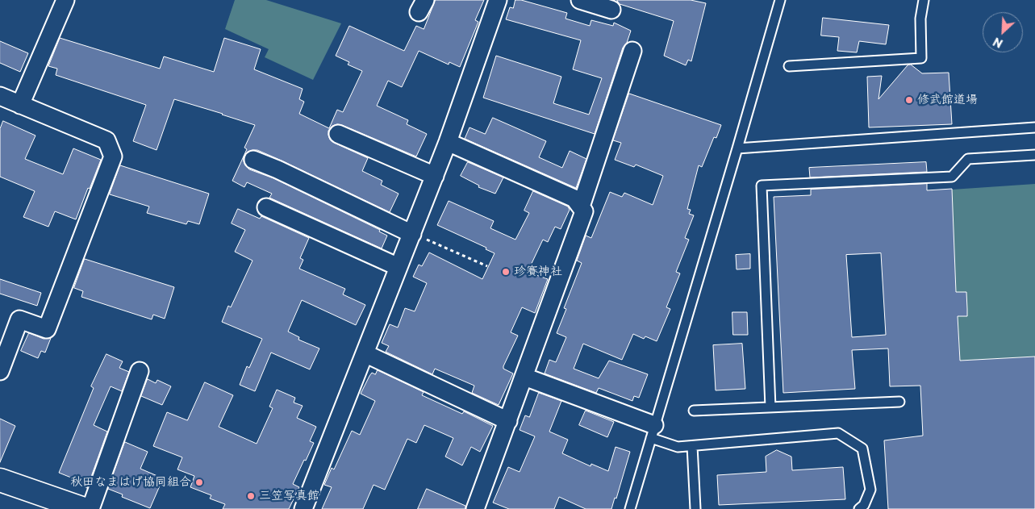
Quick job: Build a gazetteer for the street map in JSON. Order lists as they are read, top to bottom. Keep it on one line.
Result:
{"places":["修武館道場","珍賽神社","秋田なまはげ協同組合","三笠写真館"],"north":"bottom left"}
